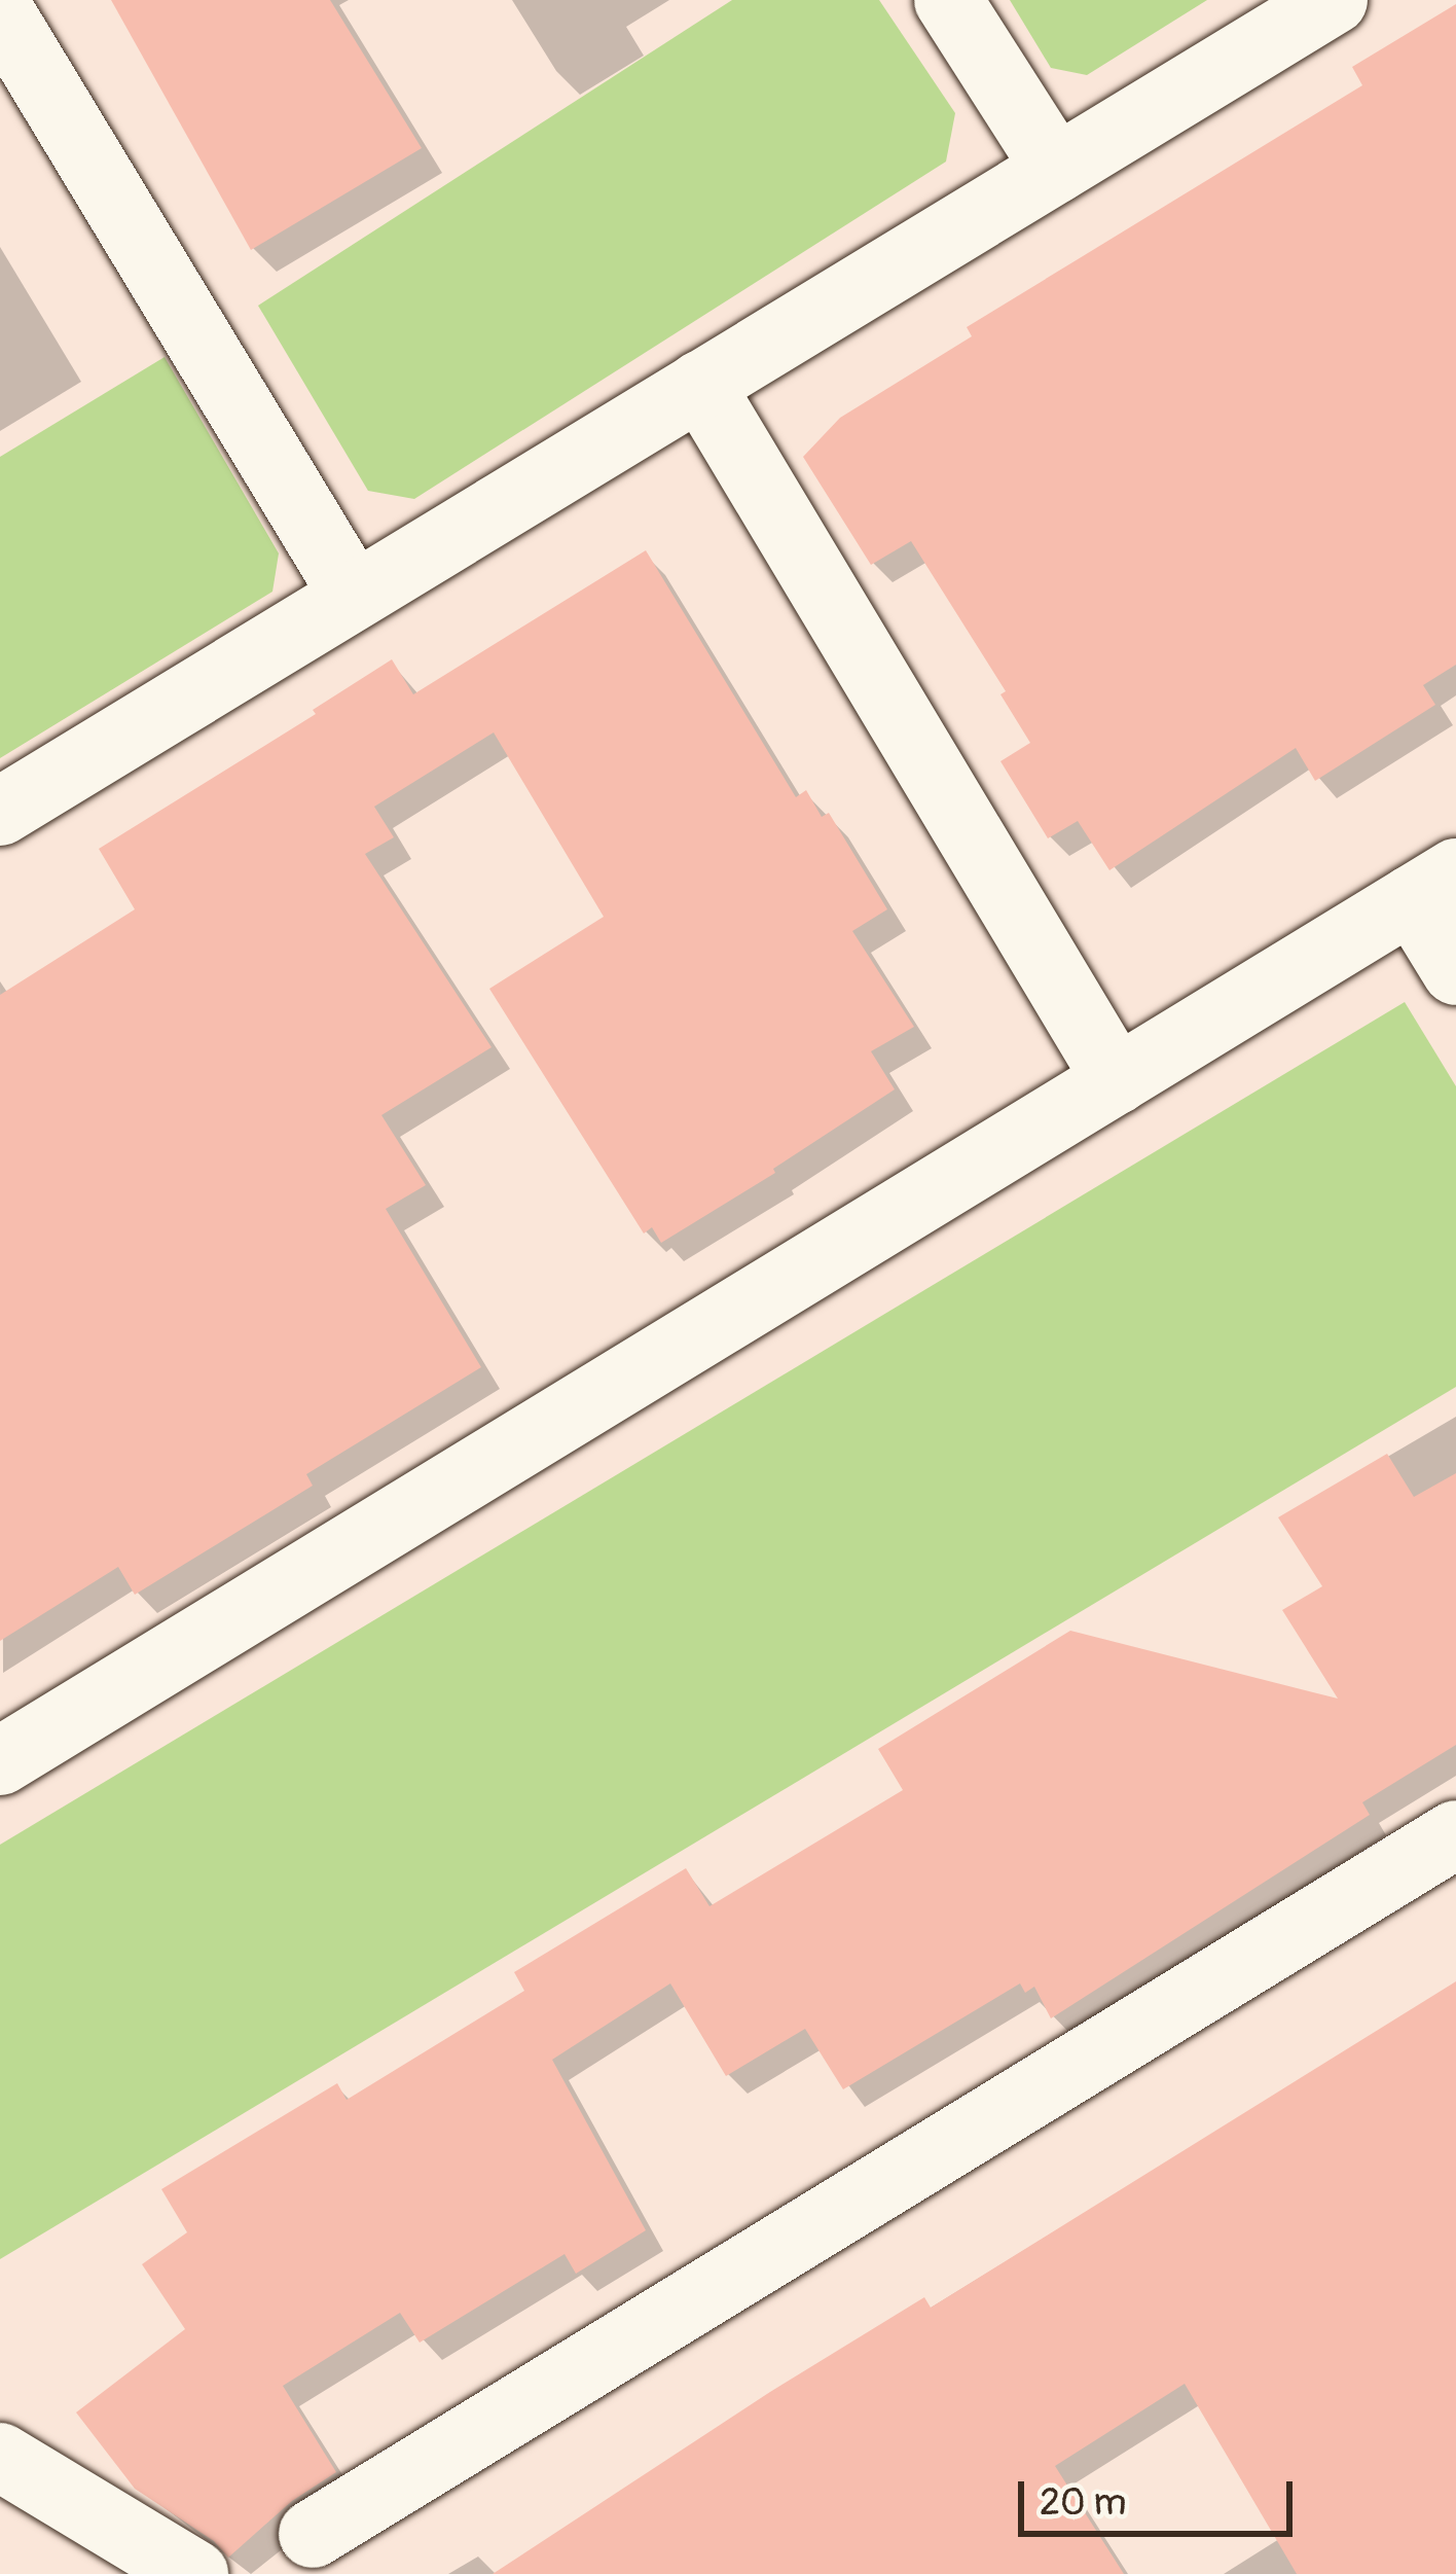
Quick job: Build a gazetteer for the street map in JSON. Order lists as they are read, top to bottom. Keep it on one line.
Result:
{"scale_bar":"20 m"}
